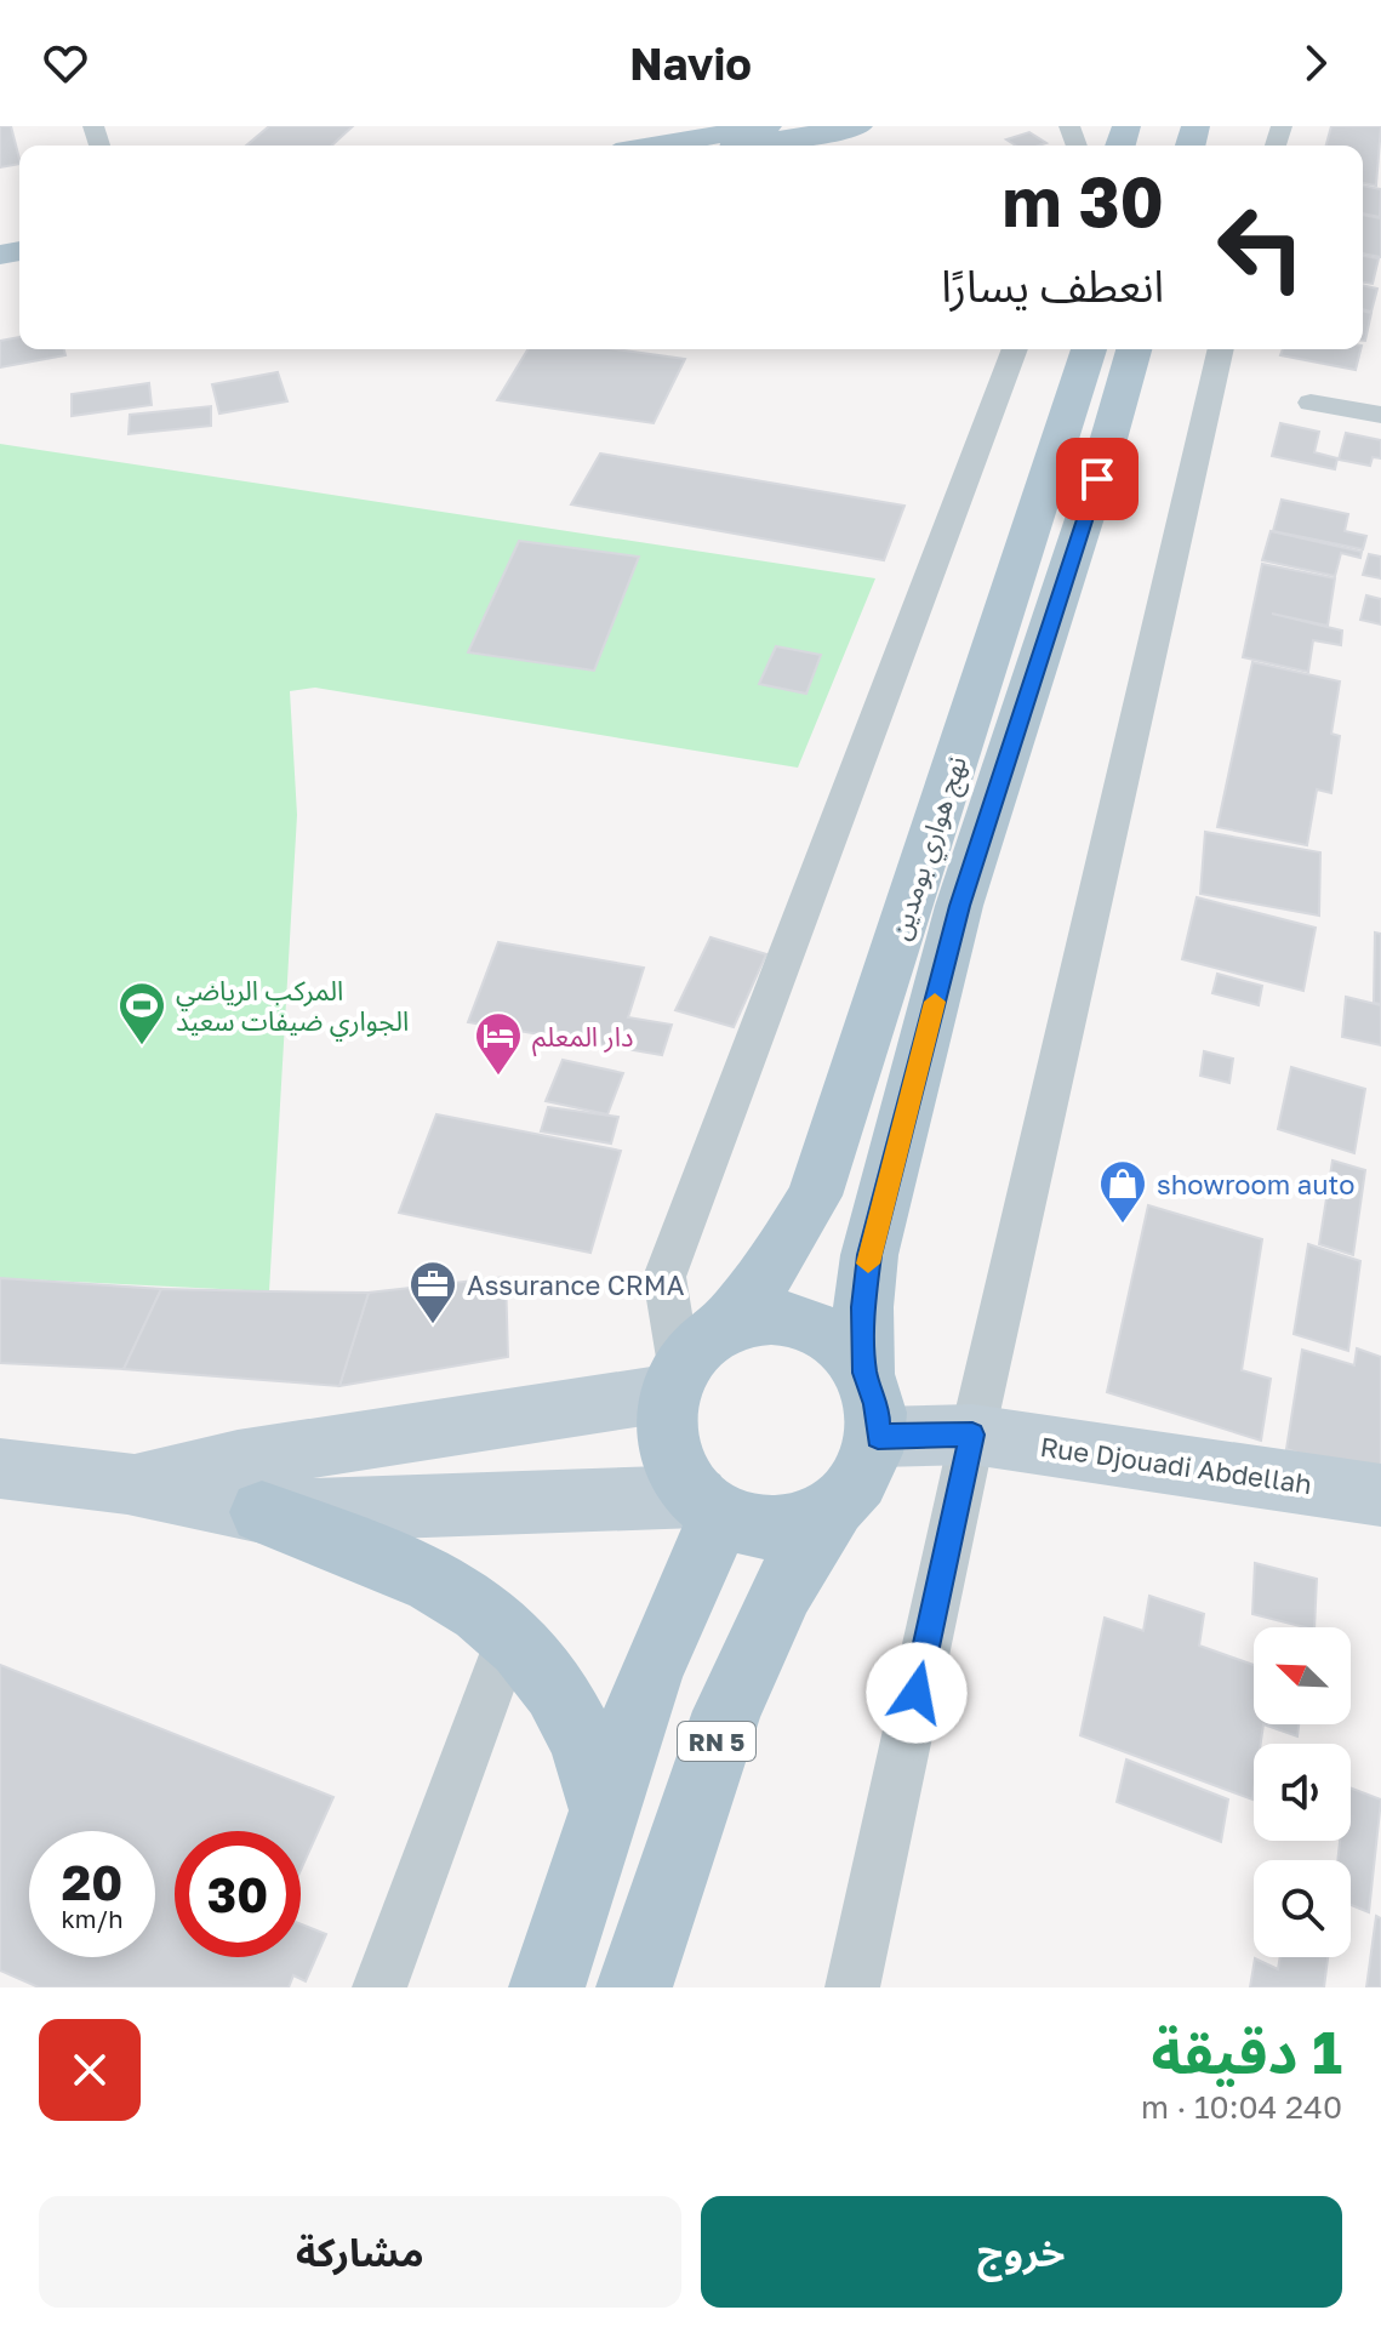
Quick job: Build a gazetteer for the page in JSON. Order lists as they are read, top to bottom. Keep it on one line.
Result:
{"streets":{"main road":["نهج هواري بومدين","Rue Djouadi Abdellah","RN 5"]},"crossings":[["نهج هواري بومدين","Rue Djouadi Abdellah"],["نهج هواري بومدين","RN 5"],["Rue Djouadi Abdellah","RN 5"]],"places":{"sports":["المركب الرياضي الجواري ضيفات سعيد"],"hotel":["دار المعلم"],"shop":["showroom auto"],"office":["Assurance CRMA"]},"north":"top left","page":{"header":"Navio","turn":["30 m","انعطف يسارًا"],"speed":"20 km/h","limit":"30","heading":["1 دقيقة","240 m · 10:04"],"buttons":["خروج","مشاركة"]}}
